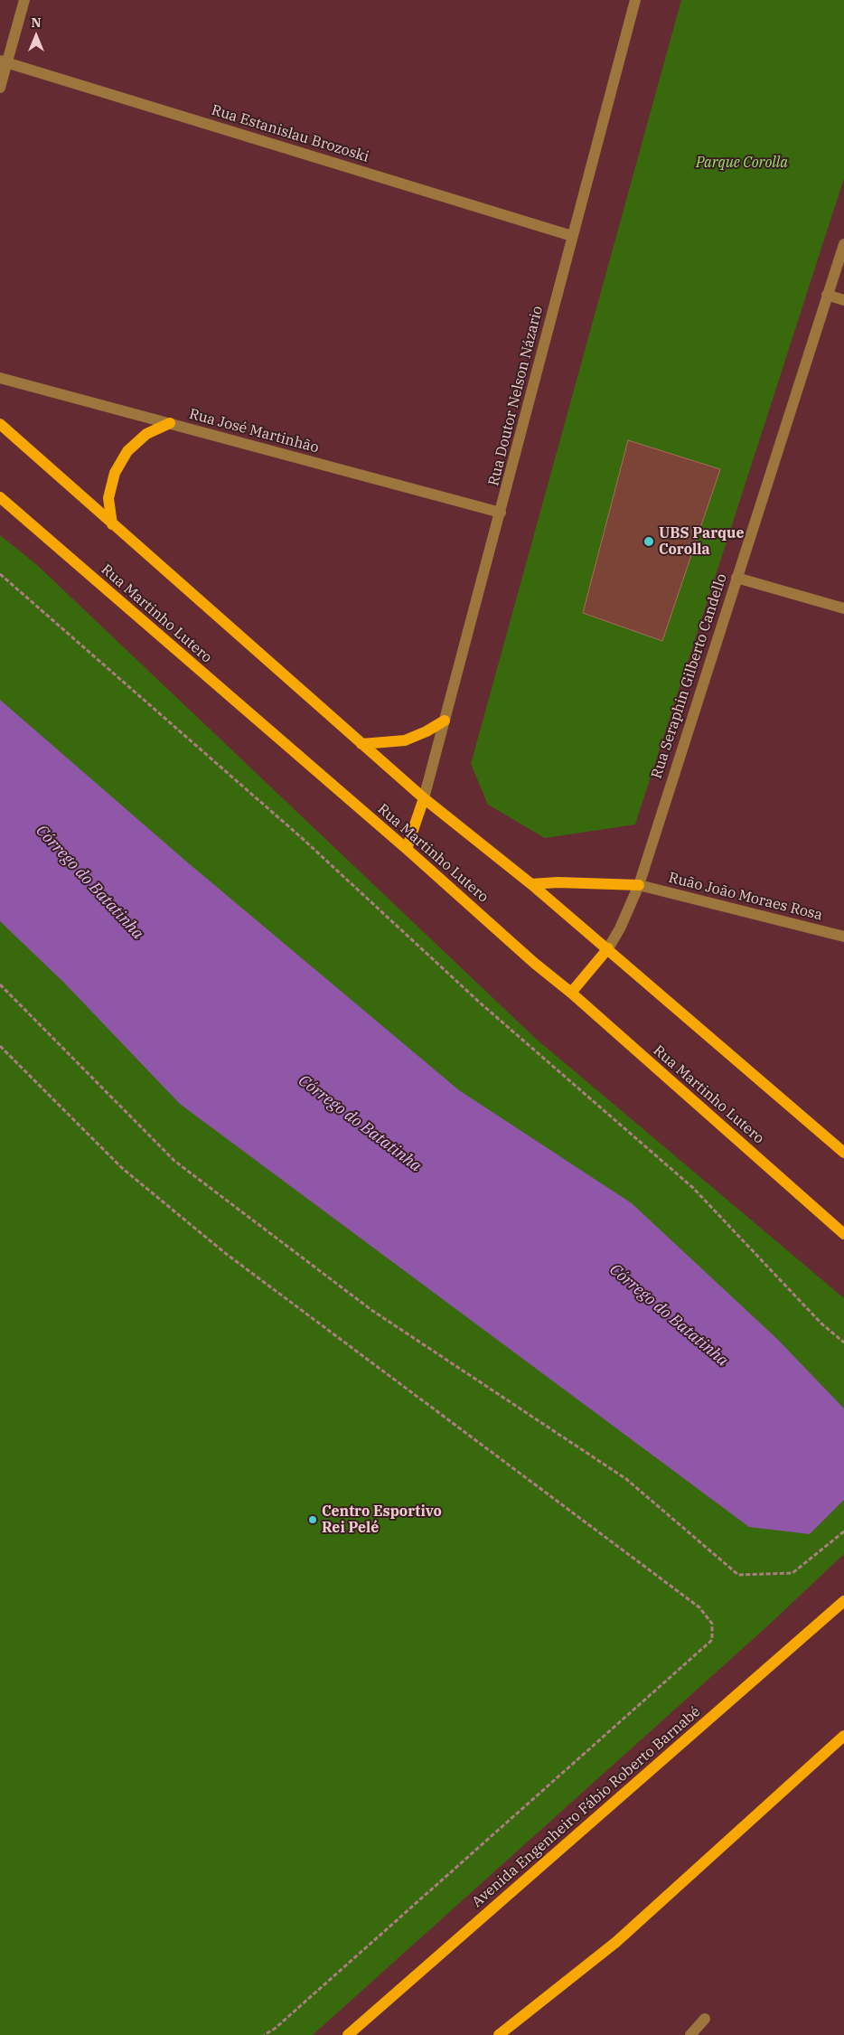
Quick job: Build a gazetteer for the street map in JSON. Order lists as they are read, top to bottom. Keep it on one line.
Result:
{"streets":{"main road":["Rua Martinho Lutero","Avenida Engenheiro Fábio Roberto Barnabé"],"street":["Rua Estanislau Brozoski","Rua Doutor Nelson Názario","Rua José Martinhão","Rua Seraphin Gilberto Candello","Ruão João Moraes Rosa"]},"crossings":[["Rua Estanislau Brozoski","Rua Doutor Nelson Názario"],["Rua Doutor Nelson Názario","Rua José Martinhão"],["Rua Seraphin Gilberto Candello","Ruão João Moraes Rosa"]],"water":["Córrego do Batatinha"],"parks":["Parque Corolla"],"places":["UBS Parque Corolla","Centro Esportivo Rei Pelé"],"north":"top"}
